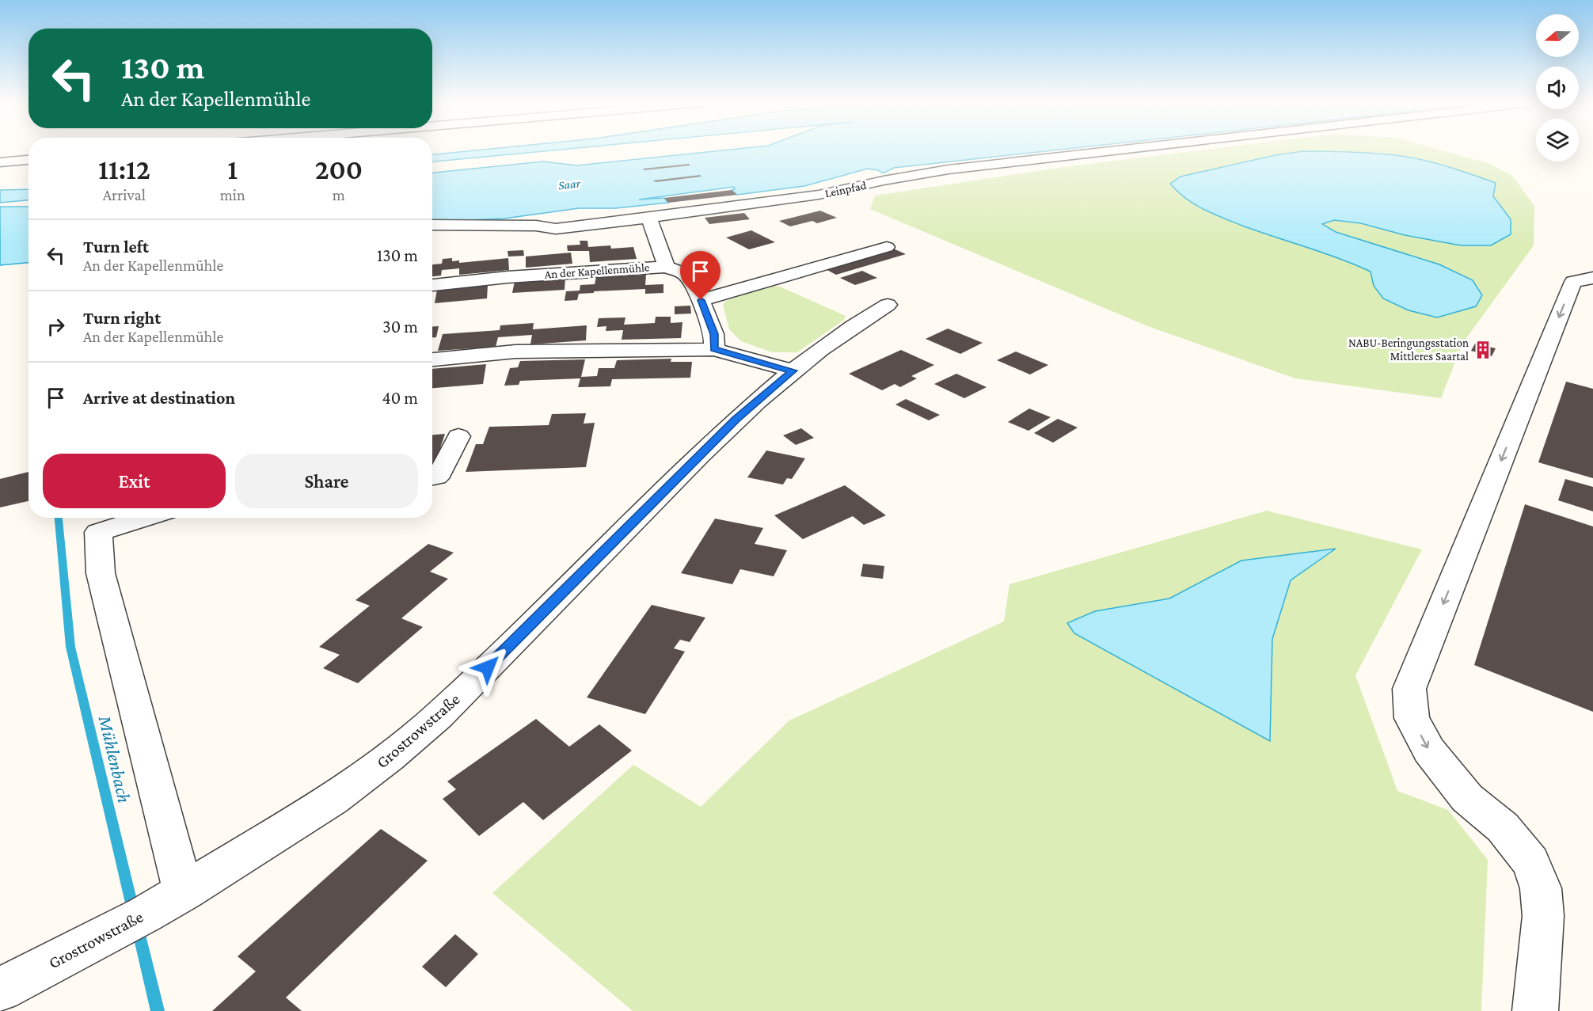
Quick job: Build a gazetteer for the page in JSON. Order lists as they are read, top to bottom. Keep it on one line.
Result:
{"streets":{"street":["Leinpfad","An der Kapellenmühle","Grostrowstraße"]},"water":["Saar","Mühlenbach"],"places":{"building":["NABU-Beringungsstation Mittleres Saartal"]},"north":"left","page":{"turn":["130 m","An der Kapellenmühle"],"eta":["11:12","Arrival","1","min","200","m"],"list":[{"name":"Turn left","note":"An der Kapellenmühle","value":"130 m"},{"name":"Turn right","note":"An der Kapellenmühle","value":"30 m"},{"name":"Arrive at destination","value":"40 m"}],"buttons":["Exit","Share"]}}
